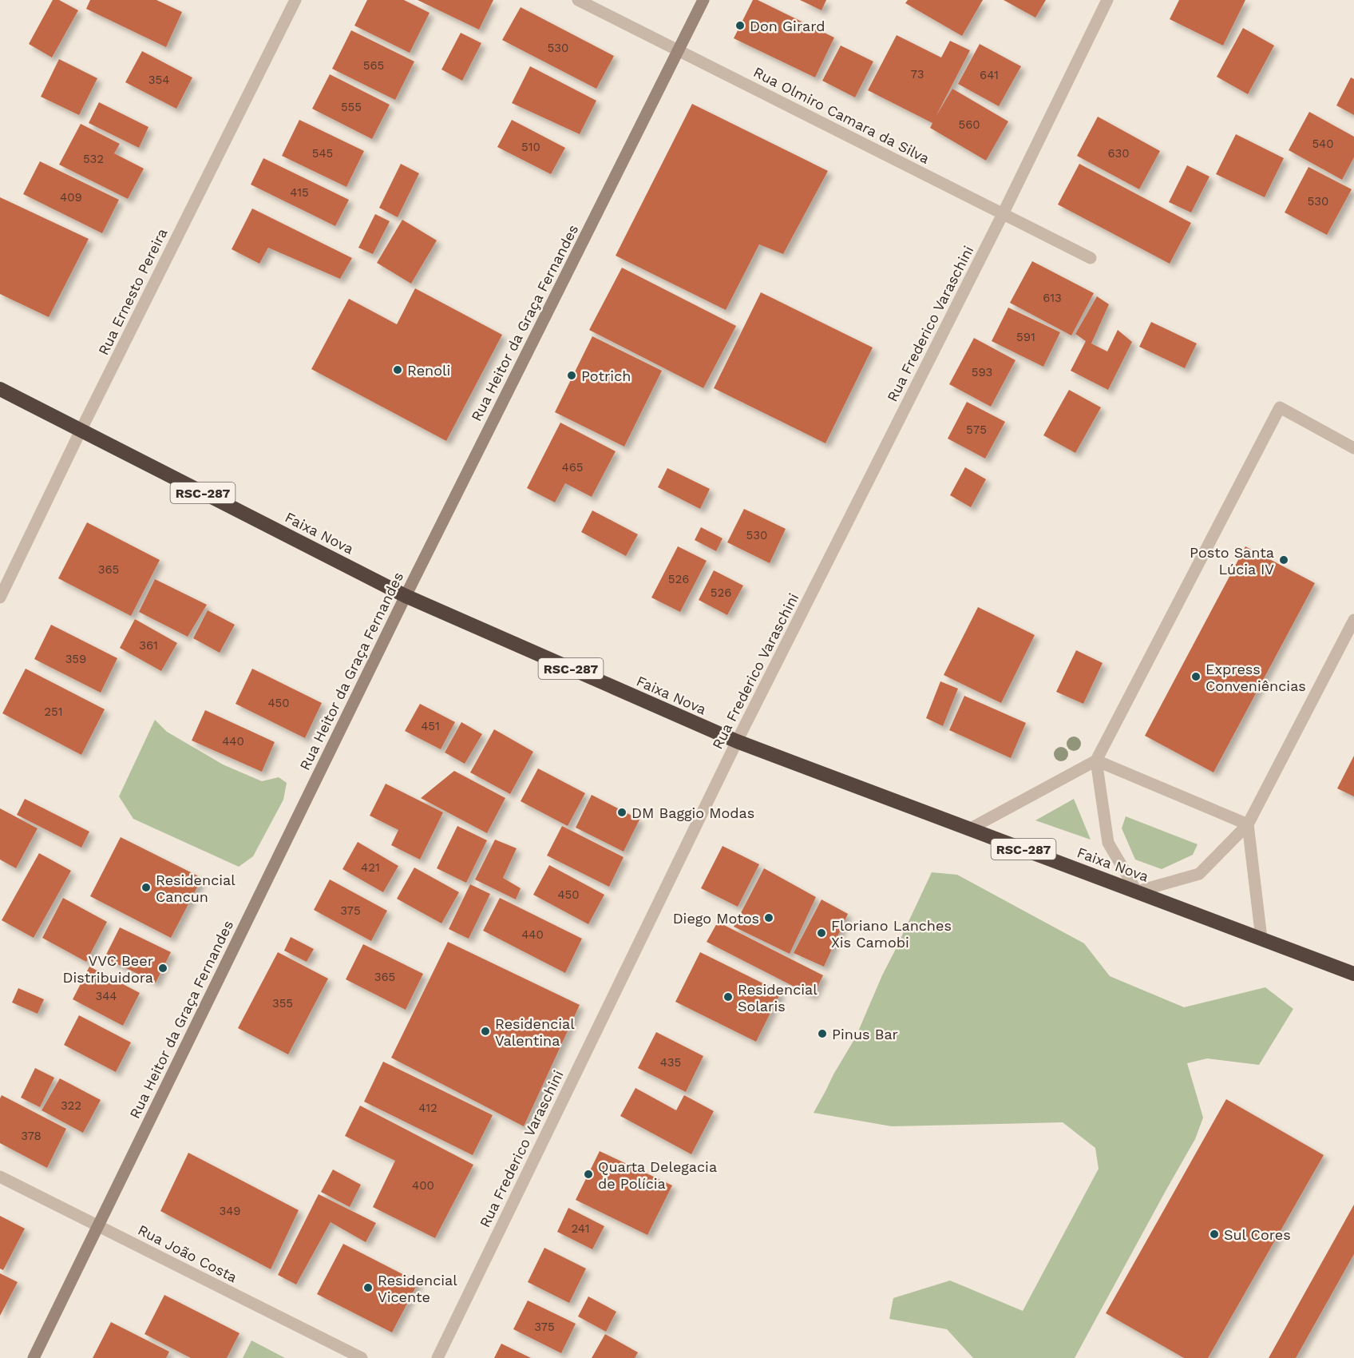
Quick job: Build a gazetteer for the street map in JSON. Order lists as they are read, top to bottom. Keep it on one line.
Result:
{"streets":{"highway":["RSC-287","Faixa Nova"],"street":["Rua Olmiro Camara da Silva","Rua Ernesto Pereira","Rua Heitor da Graça Fernandes","Rua Frederico Varaschini","Rua João Costa"]},"crossings":[["Rua Olmiro Camara da Silva","Rua Heitor da Graça Fernandes"],["Rua Olmiro Camara da Silva","Rua Frederico Varaschini"],["Rua Ernesto Pereira","Faixa Nova"],["Rua Heitor da Graça Fernandes","Faixa Nova"],["Rua Heitor da Graça Fernandes","Rua João Costa"],["Rua Frederico Varaschini","Faixa Nova"]],"places":["Don Girard","Renoli","Potrich","Posto Santa Lúcia IV","Express Conveniências","DM Baggio Modas","Residencial Cancun","Diego Motos","Floriano Lanches Xis Camobi","VVC Beer Distribuidora","Residencial Solaris","Residencial Valentina","Pinus Bar","Quarta Delegacia de Polícia","Sul Cores","Residencial Vicente"],"house_numbers":["530","565","73","641","354","555","560","540","510","545","630","532","415","409","530","613","591","593","575","465","530","365","526","526","361","359","450","251","451","440","421","450","375","440","365","344","355","435","322","412","378","400","349","241","375"]}
